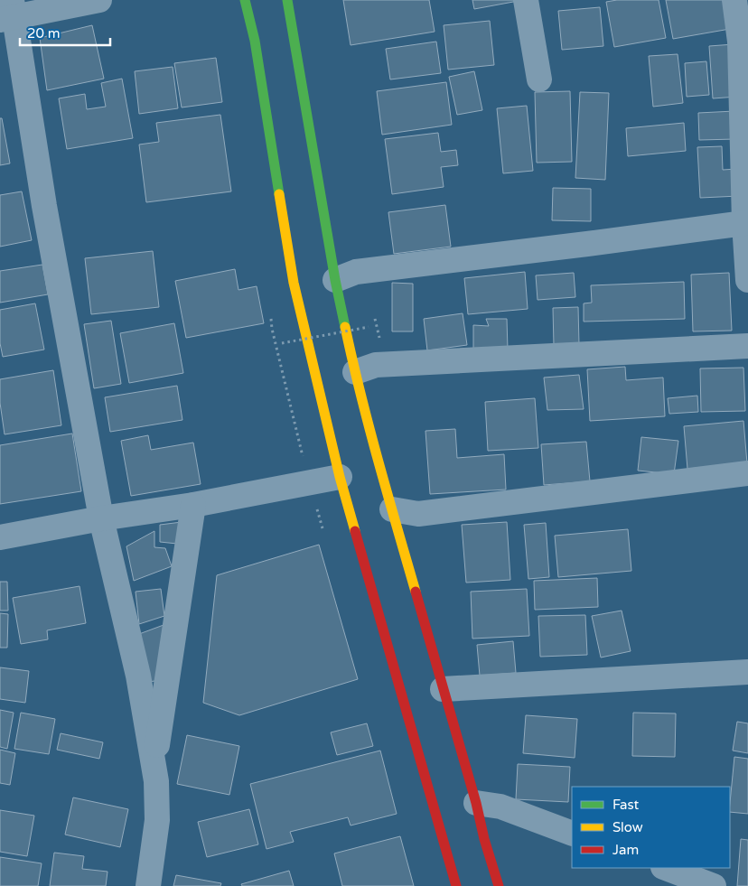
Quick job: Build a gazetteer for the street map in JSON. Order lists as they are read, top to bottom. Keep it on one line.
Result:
{"legend":["Fast","Slow","Jam"],"scale_bar":"20 m"}
